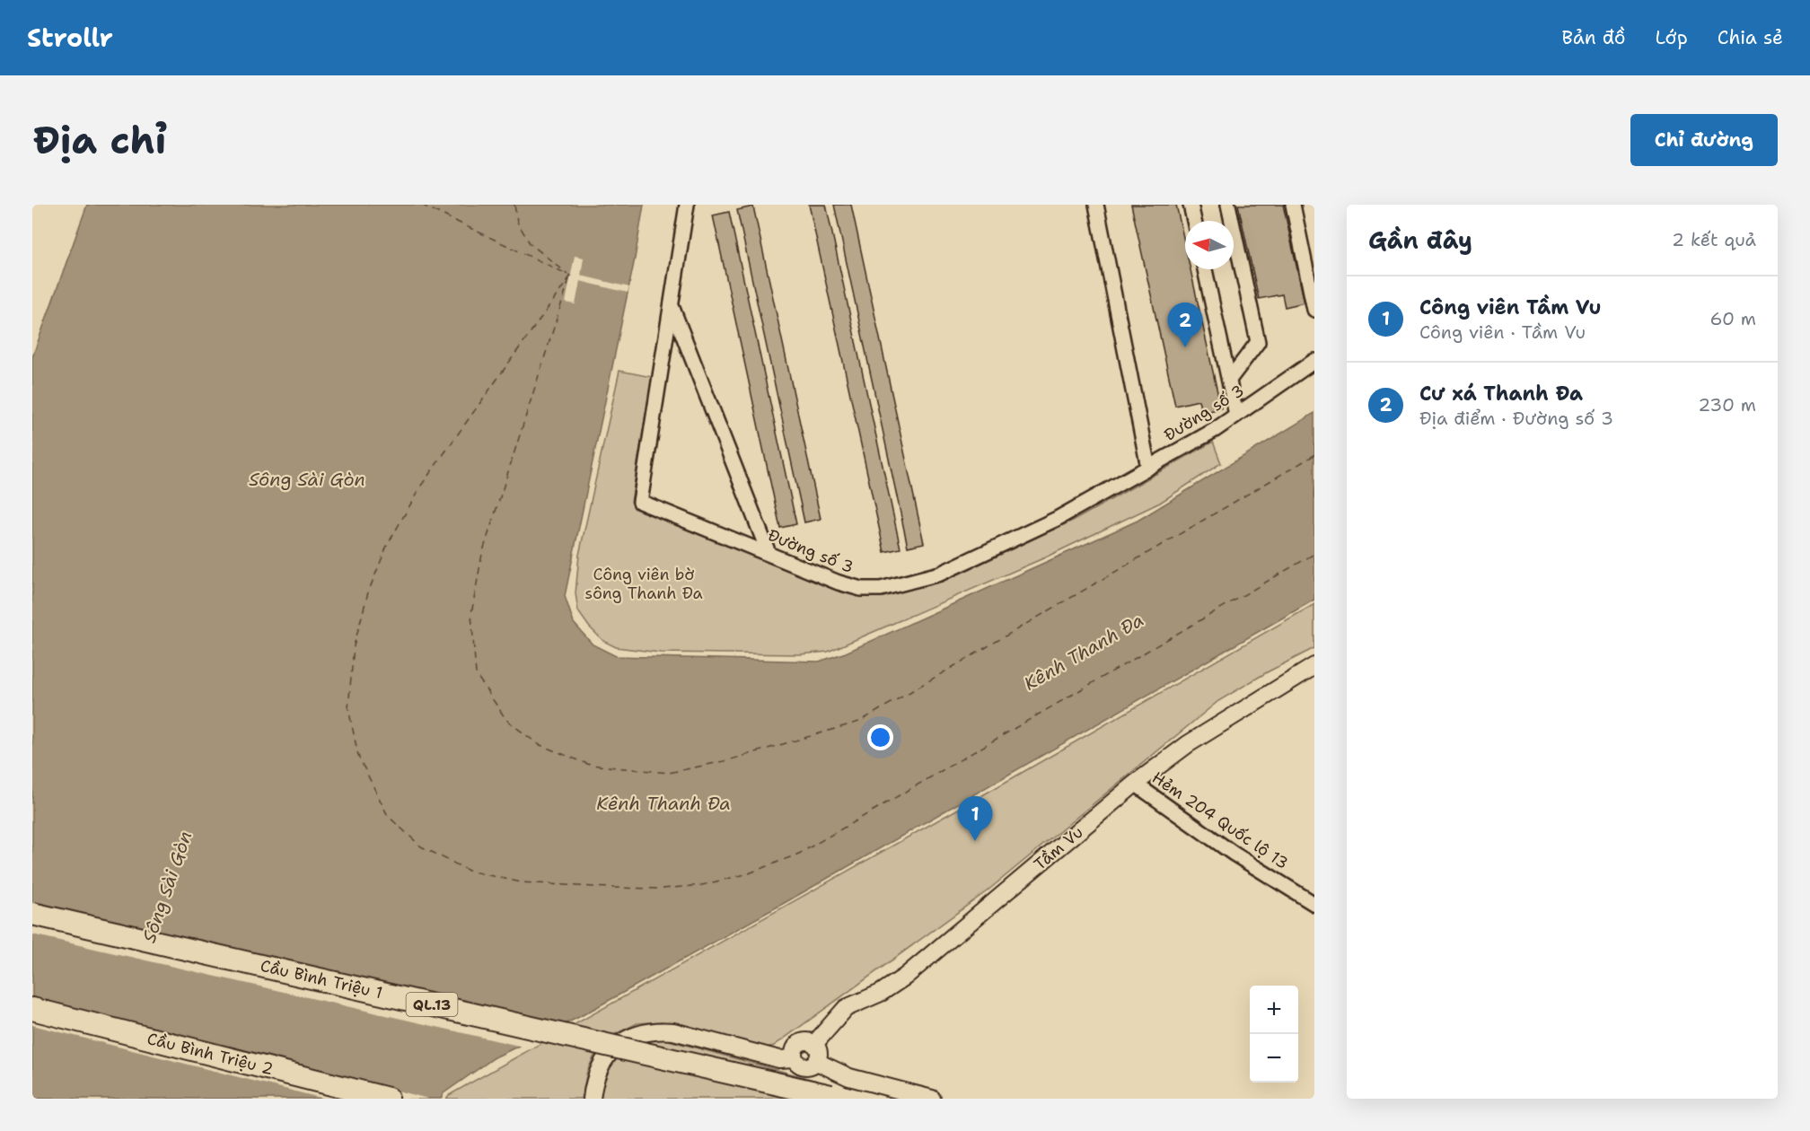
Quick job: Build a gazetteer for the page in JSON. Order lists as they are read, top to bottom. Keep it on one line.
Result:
{"streets":{"main road":["Cầu Bình Triệu 1","QL.13","Cầu Bình Triệu 2"],"street":["Đường số 3","Hẻm 204 Quốc lộ 13","Tầm Vu"]},"crossings":[["Hẻm 204 Quốc lộ 13","Tầm Vu"]],"water":["Sông Sài Gòn","Kênh Thanh Đa"],"parks":["Công viên bờ sông Thanh Đa"],"north":"left","page":{"header":"Strollr","nav":["Bản đồ","Lớp","Chia sẻ"],"buttons":"Chỉ đường","title":"Địa chỉ","heading":["Gần đây","2 kết quả"],"list":[{"mark":"1","name":"Công viên Tầm Vu","note":"Công viên · Tầm Vu","value":"60 m"},{"mark":"2","name":"Cư xá Thanh Đa","note":"Địa điểm · Đường số 3","value":"230 m"}],"pins":["2","1"],"map_buttons":["+","−"]}}
